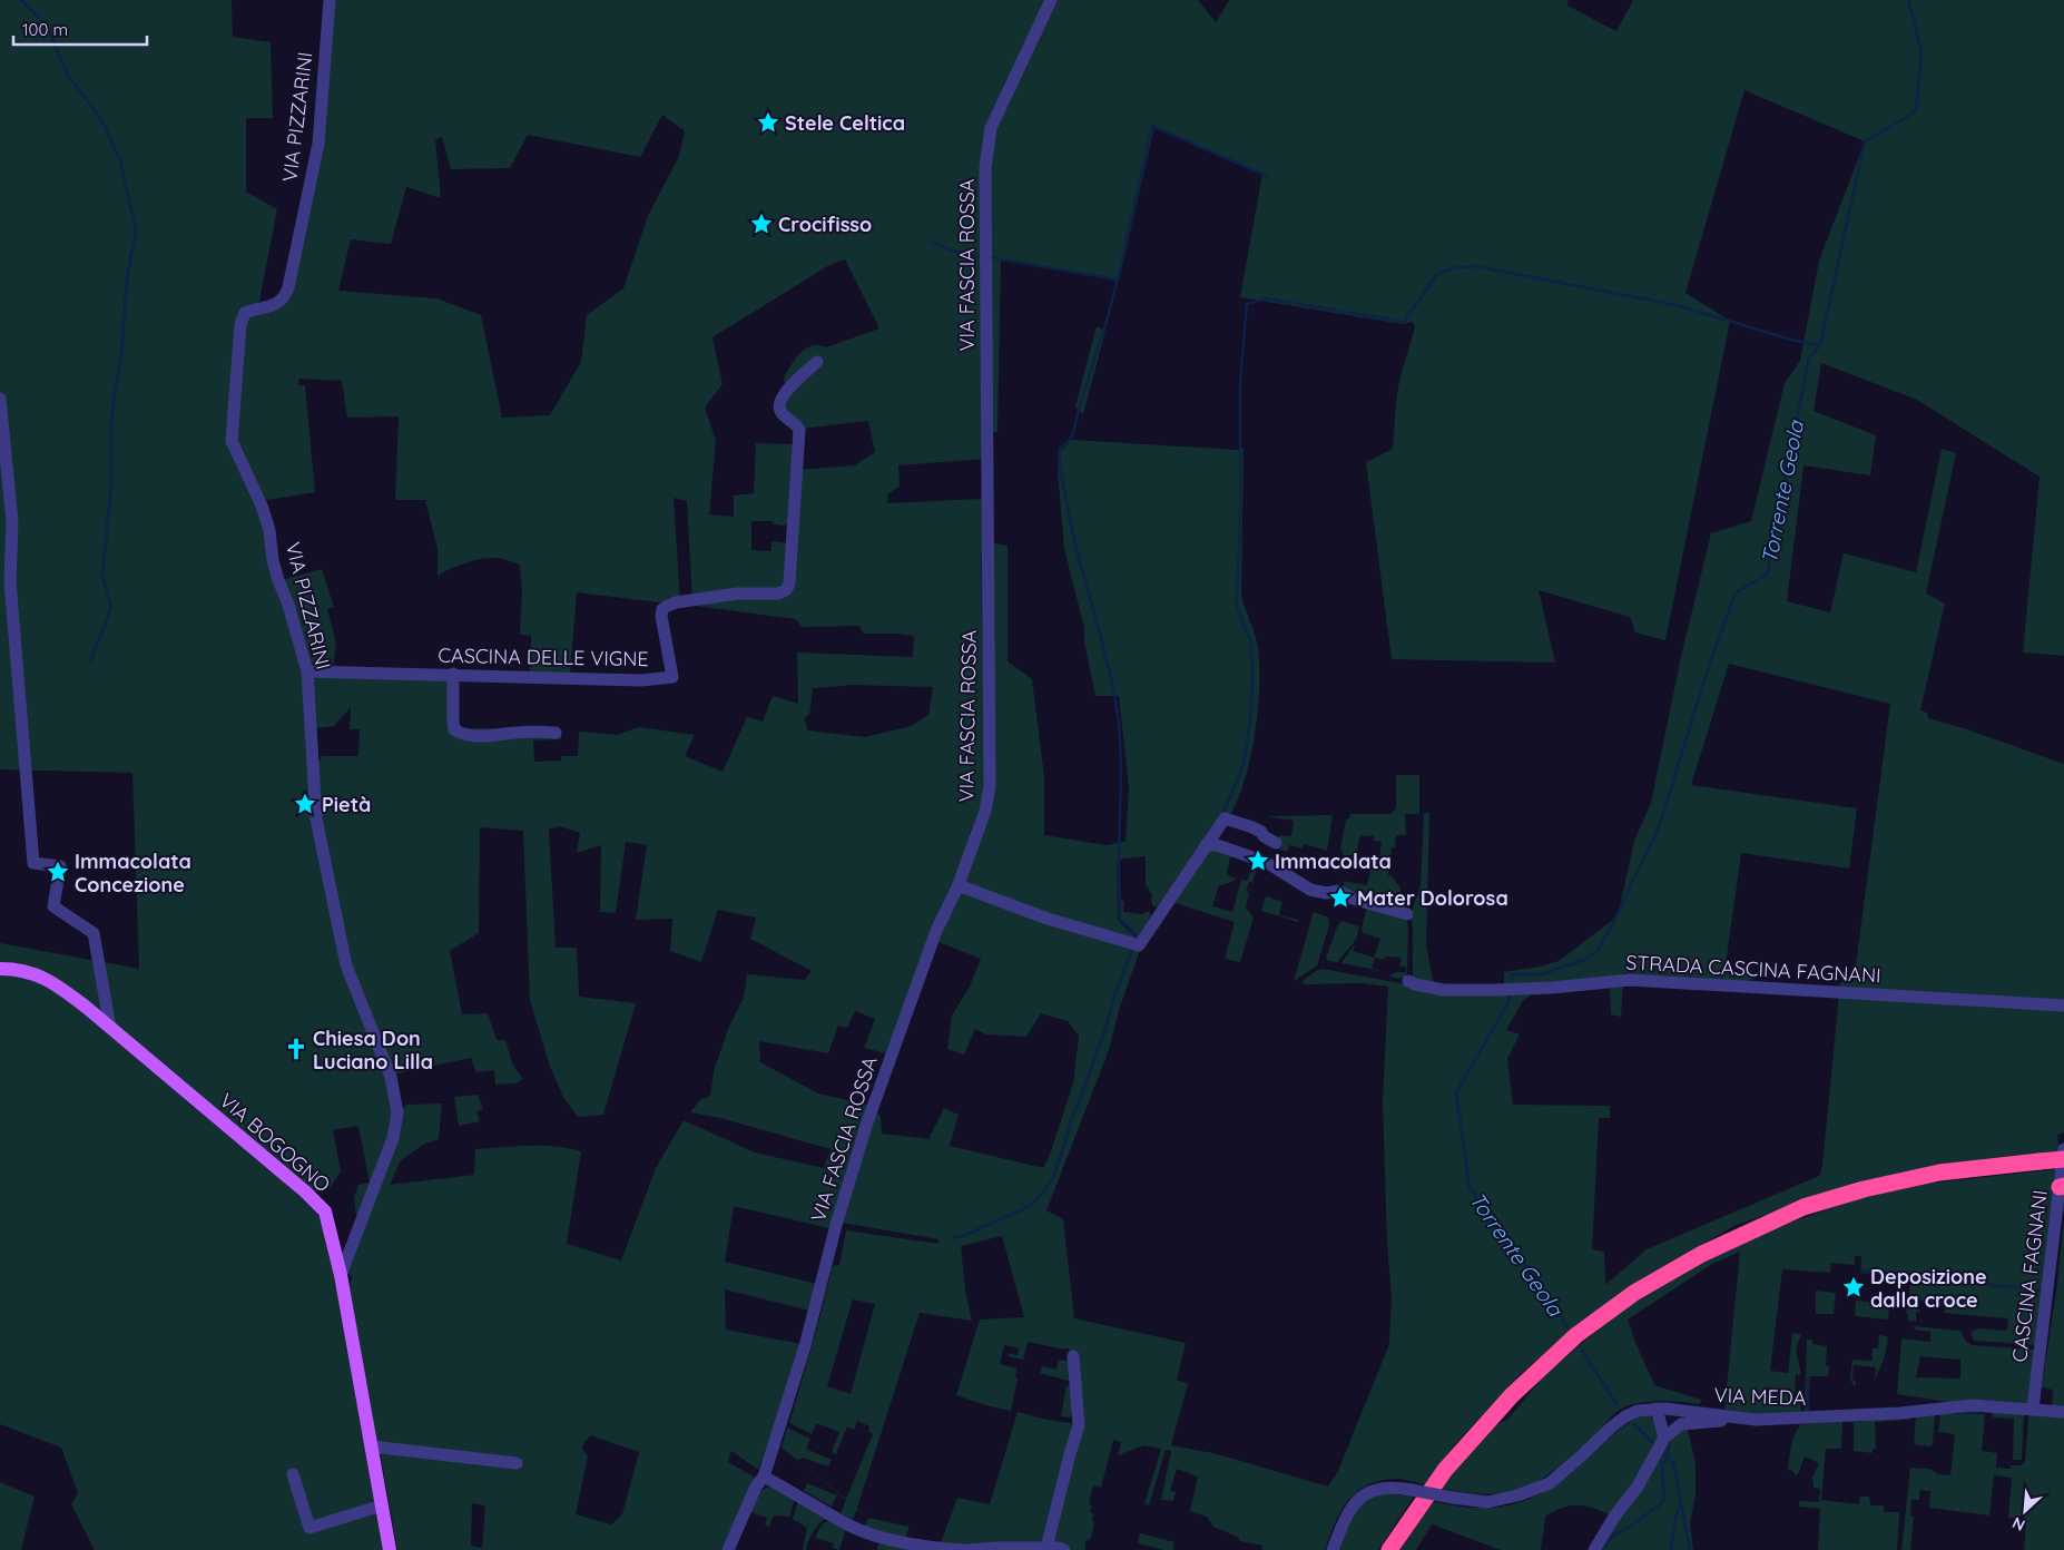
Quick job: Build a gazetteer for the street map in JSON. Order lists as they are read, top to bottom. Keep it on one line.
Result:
{"streets":{"main road":["VIA BOGOGNO"],"street":["VIA PIZZARINI","VIA FASCIA ROSSA","CASCINA DELLE VIGNE","STRADA CASCINA FAGNANI","CASCINA FAGNANI","VIA MEDA"]},"crossings":[["VIA PIZZARINI","CASCINA DELLE VIGNE"],["VIA PIZZARINI","VIA BOGOGNO"],["CASCINA FAGNANI","VIA MEDA"]],"water":["Torrente Geola"],"places":{"place":["Stele Celtica","Crocifisso","Pietà","Immacolata","Immacolata Concezione","Mater Dolorosa","Deposizione dalla croce"],"church":["Chiesa Don Luciano Lilla"]},"scale_bar":"100 m","north":"bottom left"}
